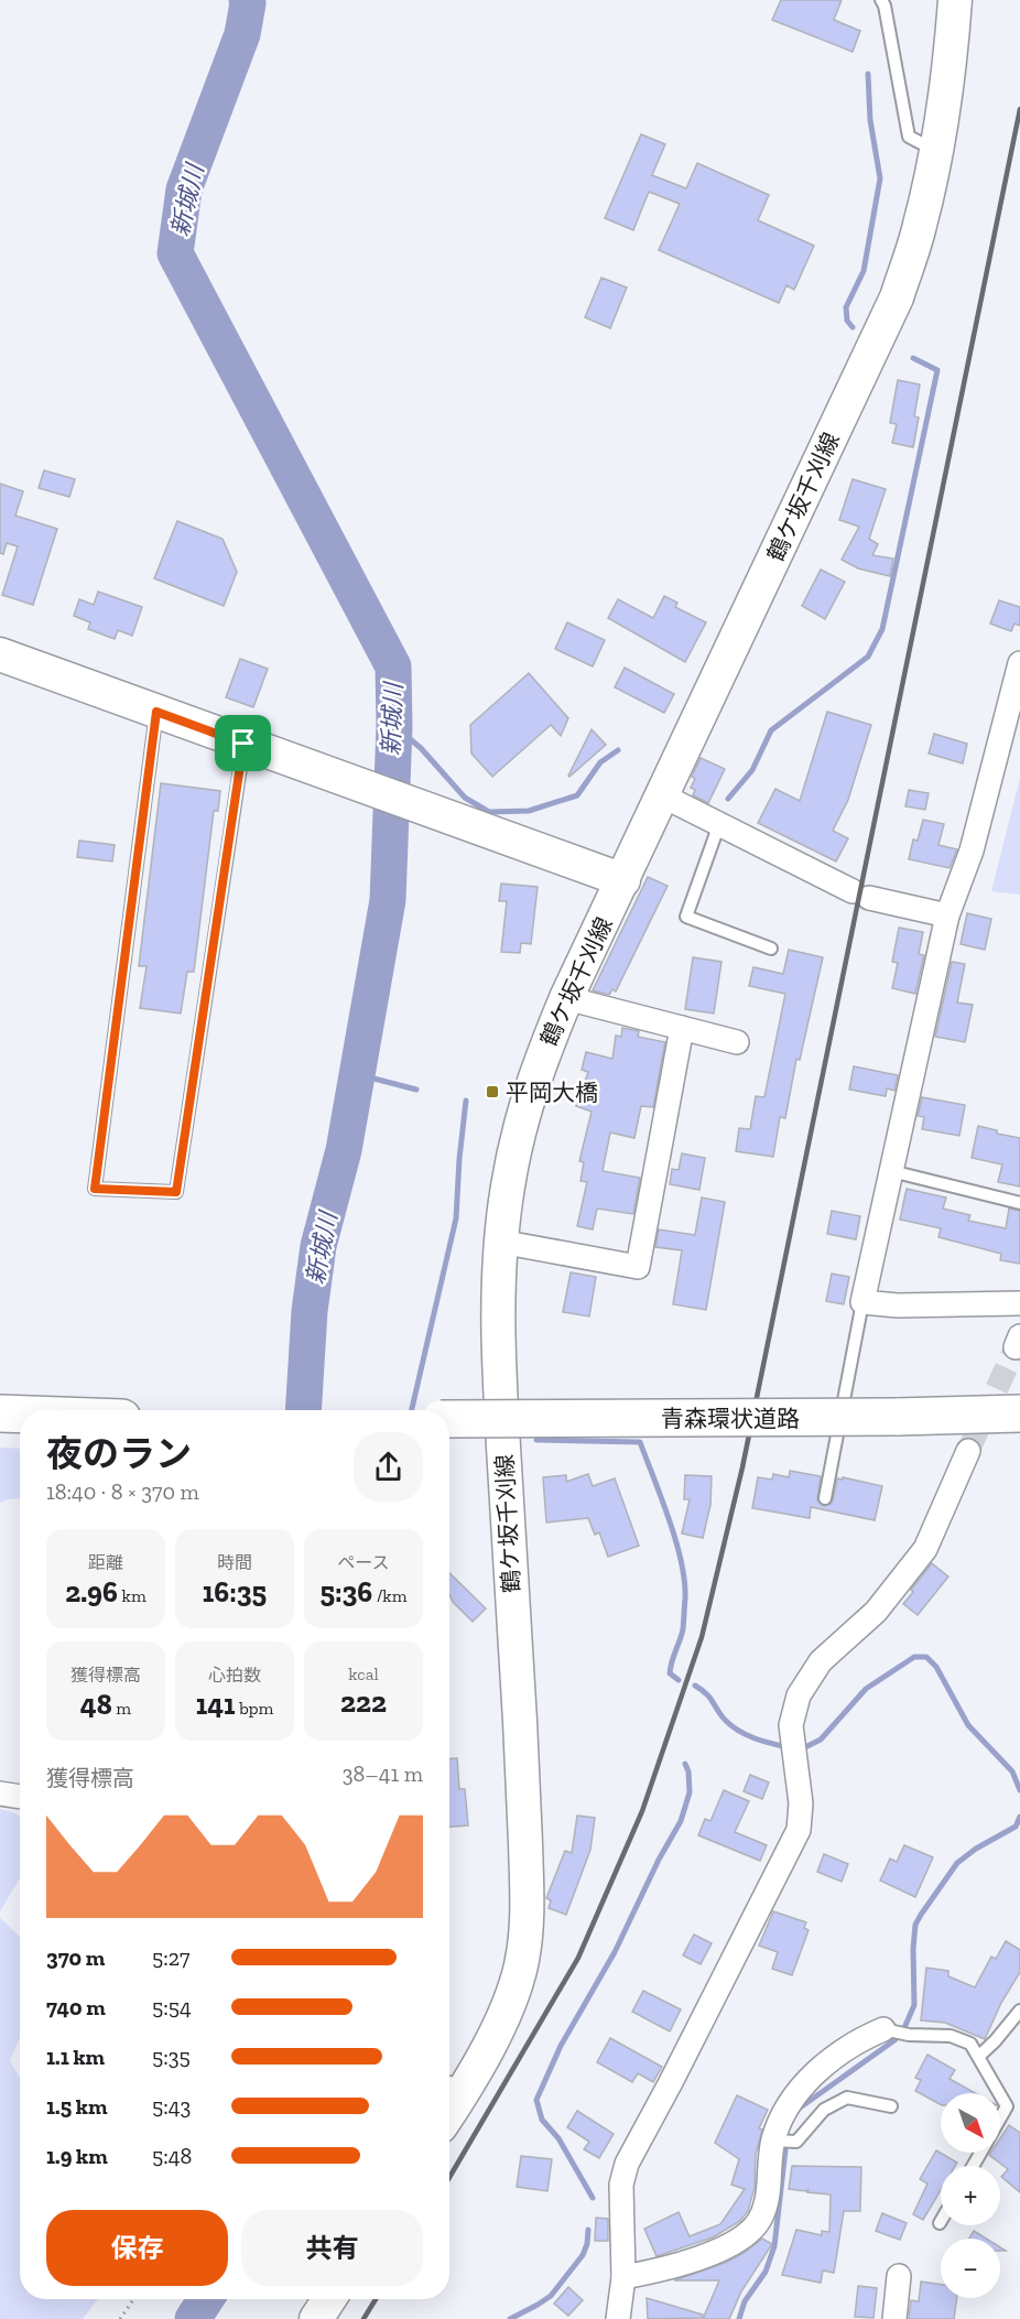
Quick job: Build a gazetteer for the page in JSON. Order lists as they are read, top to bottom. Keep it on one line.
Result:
{"streets":{"highway":["青森環状道路"],"main road":["鶴ケ坂千刈線"]},"water":["新城川"],"places":{"transit":["平岡大橋"]},"north":"bottom right","page":{"heading":["夜のラン","18:40 · 8 × 370 m"],"stats":[["距離","2.96 km"],["時間","16:35"],["ペース","5:36 /km"],["獲得標高","48 m"],["心拍数","141 bpm"],["kcal","222"]],"chart":["獲得標高","38–41 m"],"list":[{"name":"370 m","note":"5:27"},{"name":"740 m","note":"5:54"},{"name":"1.1 km","note":"5:35"},{"name":"1.5 km","note":"5:43"},{"name":"1.9 km","note":"5:48"}],"map_buttons":["+","−"],"buttons":["保存","共有"]}}
